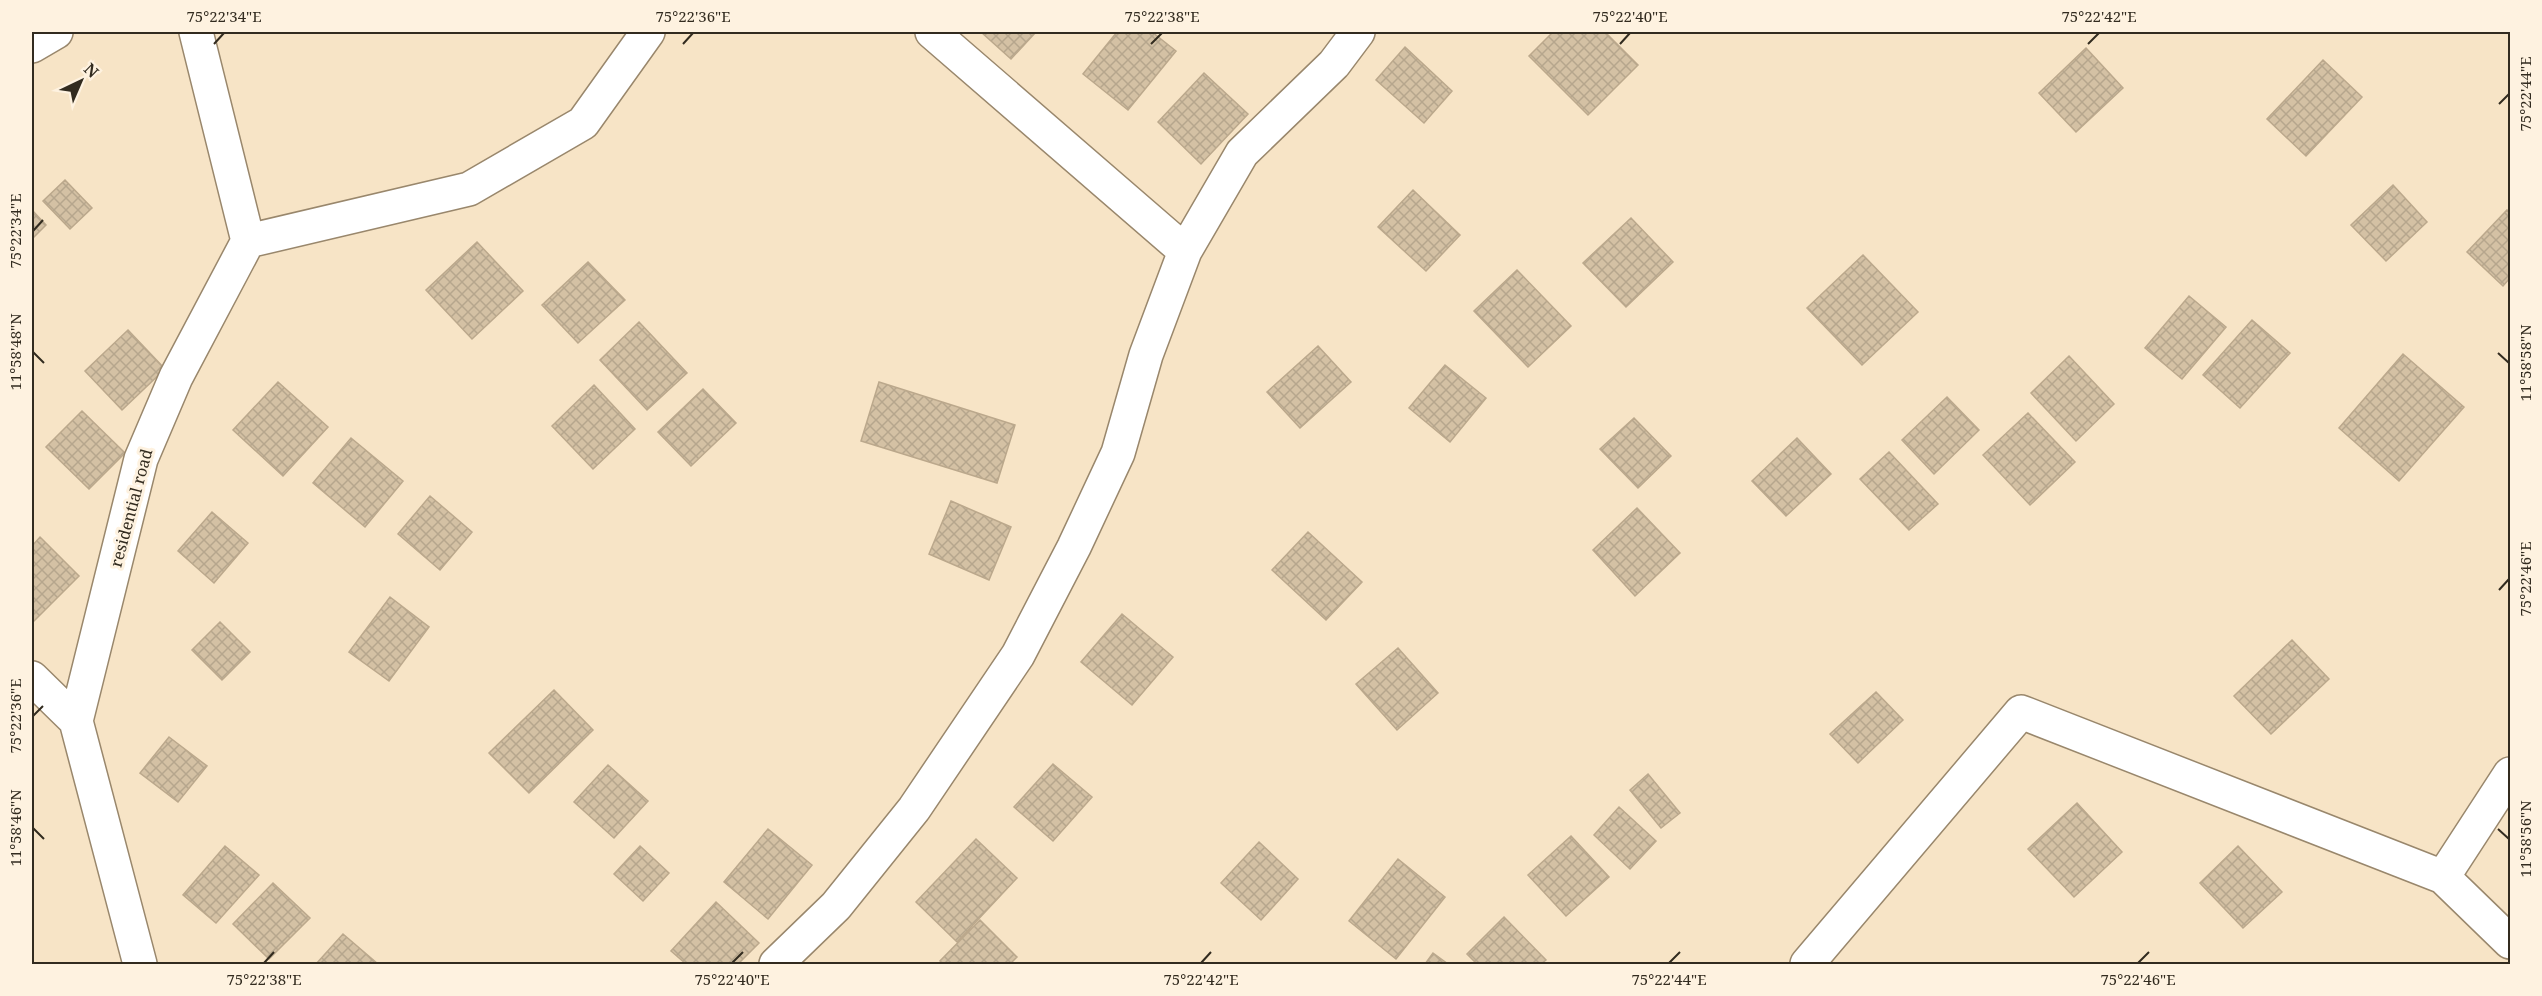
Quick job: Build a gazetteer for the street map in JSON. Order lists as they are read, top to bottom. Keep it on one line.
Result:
{"streets":{"street":["residential road"]},"north":"top right","coordinates":["75°22'34\"E","75°22'36\"E","75°22'38\"E","75°22'40\"E","75°22'42\"E","75°22'44\"E","11°58'48\"N","11°58'58\"N","75°22'46\"E","11°58'46\"N","11°58'56\"N"]}
